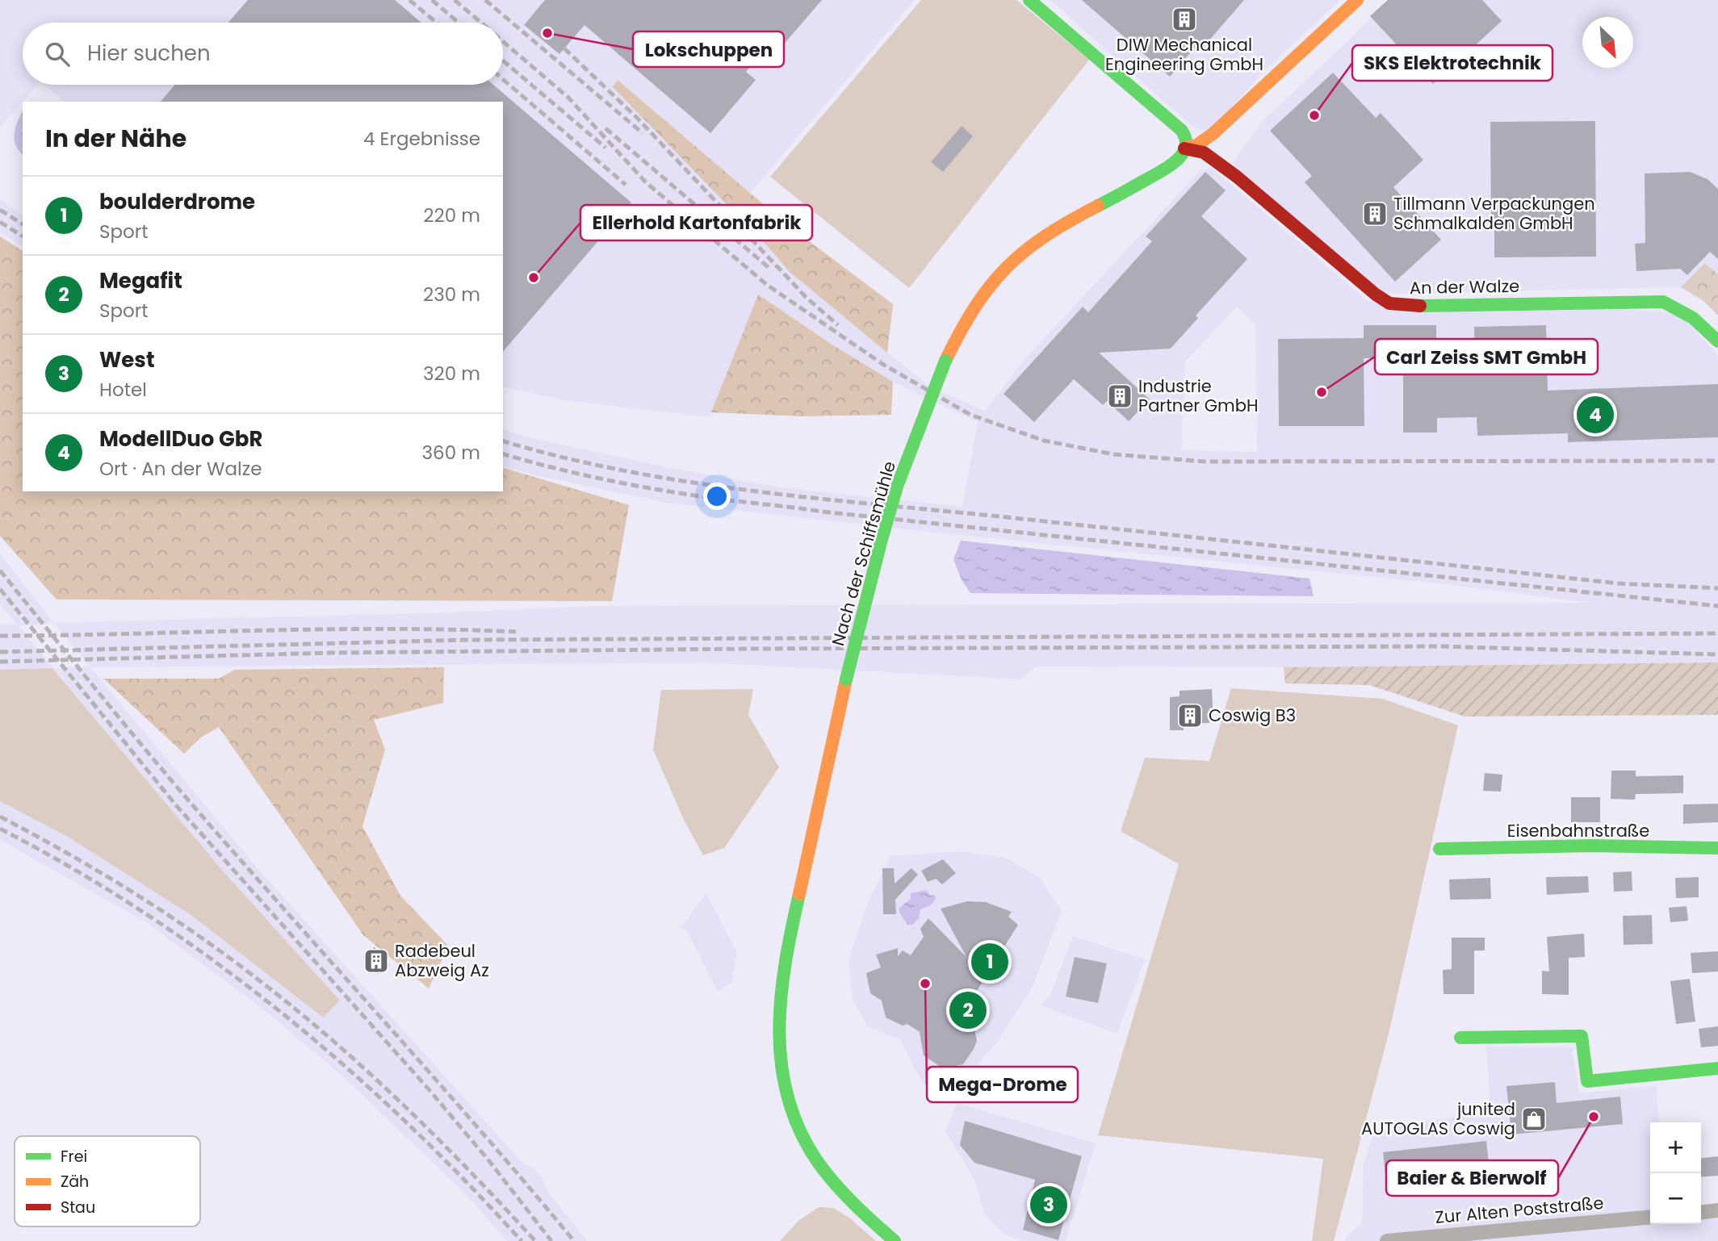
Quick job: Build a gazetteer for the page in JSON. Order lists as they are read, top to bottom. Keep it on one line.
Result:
{"streets":{"street":["An der Walze","Nach der Schiffsmühle","Eisenbahnstraße","Zur Alten Poststraße"]},"crossings":[["An der Walze","Nach der Schiffsmühle"]],"places":{"building":["DIW Mechanical Engineering GmbH","Tillmann Verpackungen Schmalkalden GmbH","Industrie Partner GmbH","Coswig B3","Radebeul Abzweig Az"],"other":["Lokschuppen","SKS Elektrotechnik","Ellerhold Kartonfabrik","Carl Zeiss SMT GmbH","Mega-Drome","Baier & Bierwolf"],"shop":["junited AUTOGLAS Coswig"]},"legend":["Frei","Zäh","Stau"],"north":"bottom right","page":{"search":"Hier suchen","heading":["In der Nähe","4 Ergebnisse"],"list":[{"mark":"1","name":"boulderdrome","note":"Sport","value":"220 m"},{"mark":"2","name":"Megafit","note":"Sport","value":"230 m"},{"mark":"3","name":"West","note":"Hotel","value":"320 m"},{"mark":"4","name":"ModellDuo GbR","note":"Ort · An der Walze","value":"360 m"}],"pins":["4","1","2","3"],"map_buttons":["+","−"]}}
